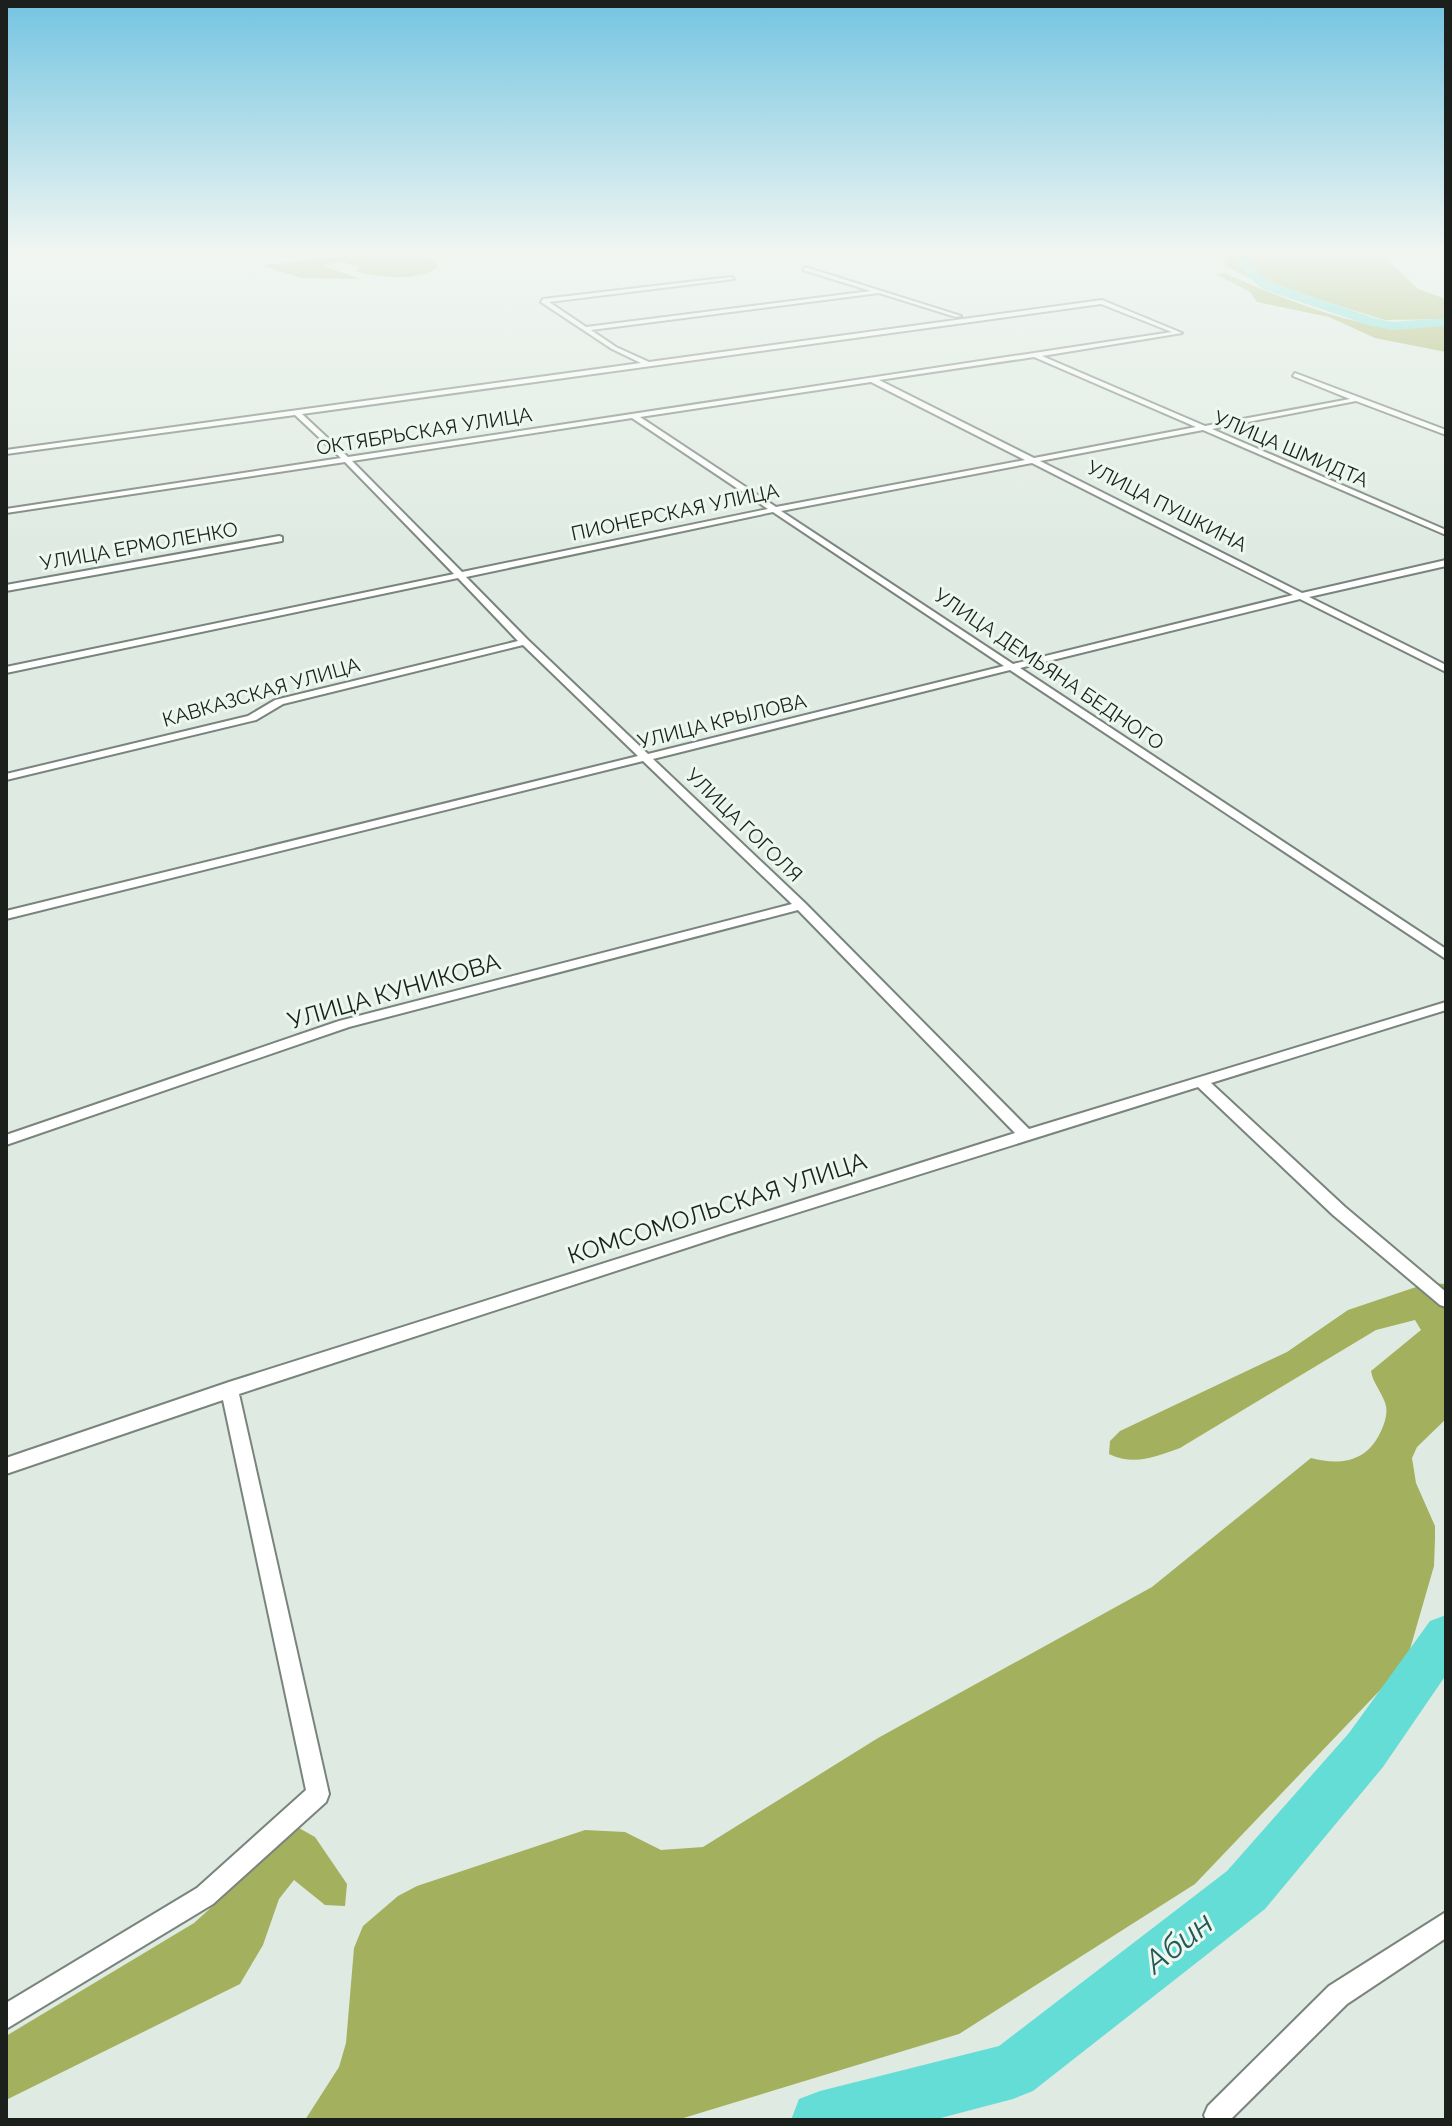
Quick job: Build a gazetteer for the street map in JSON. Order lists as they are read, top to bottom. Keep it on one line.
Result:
{"streets":{"street":["ОКТЯБРЬСКАЯ УЛИЦА","УЛИЦА ШМИДТА","УЛИЦА ПУШКИНА","ПИОНЕРСКАЯ УЛИЦА","УЛИЦА ЕРМОЛЕНКО","УЛИЦА ДЕМЬЯНА БЕДНОГО","КАВКАЗСКАЯ УЛИЦА","УЛИЦА КРЫЛОВА","УЛИЦА ГОГОЛЯ","УЛИЦА КУНИКОВА","КОМСОМОЛЬСКАЯ УЛИЦА"]},"crossings":[["ОКТЯБРЬСКАЯ УЛИЦА","УЛИЦА ШМИДТА"],["ОКТЯБРЬСКАЯ УЛИЦА","УЛИЦА ПУШКИНА"],["ОКТЯБРЬСКАЯ УЛИЦА","УЛИЦА ДЕМЬЯНА БЕДНОГО"],["ОКТЯБРЬСКАЯ УЛИЦА","УЛИЦА ГОГОЛЯ"],["УЛИЦА ШМИДТА","ПИОНЕРСКАЯ УЛИЦА"],["УЛИЦА ПУШКИНА","ПИОНЕРСКАЯ УЛИЦА"],["УЛИЦА ПУШКИНА","УЛИЦА КРЫЛОВА"],["ПИОНЕРСКАЯ УЛИЦА","УЛИЦА ДЕМЬЯНА БЕДНОГО"],["ПИОНЕРСКАЯ УЛИЦА","УЛИЦА ГОГОЛЯ"],["УЛИЦА ДЕМЬЯНА БЕДНОГО","УЛИЦА КРЫЛОВА"],["КАВКАЗСКАЯ УЛИЦА","УЛИЦА ГОГОЛЯ"],["УЛИЦА КРЫЛОВА","УЛИЦА ГОГОЛЯ"],["УЛИЦА ГОГОЛЯ","УЛИЦА КУНИКОВА"],["УЛИЦА ГОГОЛЯ","КОМСОМОЛЬСКАЯ УЛИЦА"]],"water":["Абин"]}
